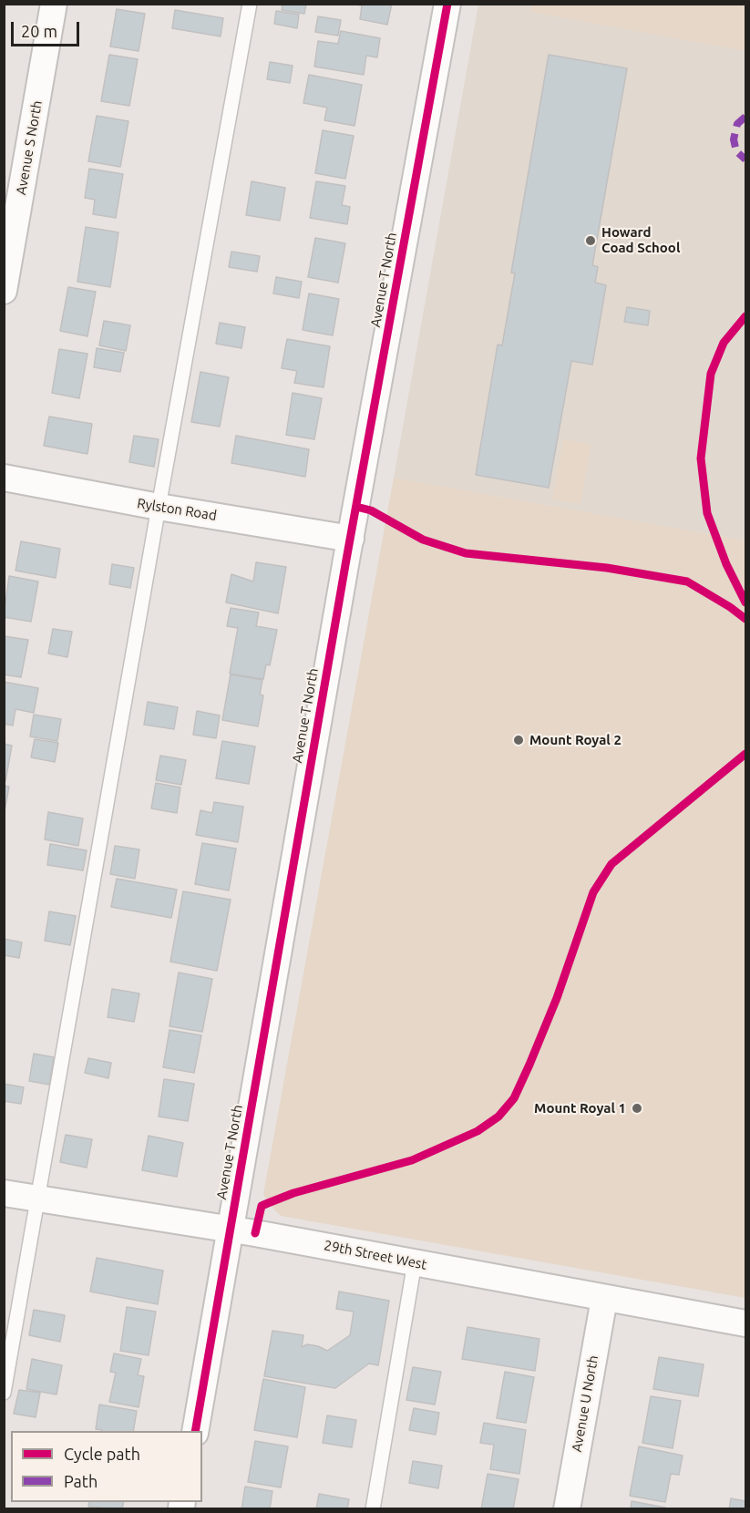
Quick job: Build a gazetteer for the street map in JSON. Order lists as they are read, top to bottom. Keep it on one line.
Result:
{"streets":{"street":["Avenue S North","Avenue T North","Rylston Road","29th Street West","Avenue U North"]},"crossings":[["Avenue T North","Rylston Road"],["Avenue T North","29th Street West"],["29th Street West","Avenue U North"]],"places":["Howard Coad School","Mount Royal 2","Mount Royal 1"],"legend":["Cycle path","Path"],"scale_bar":"20 m"}
